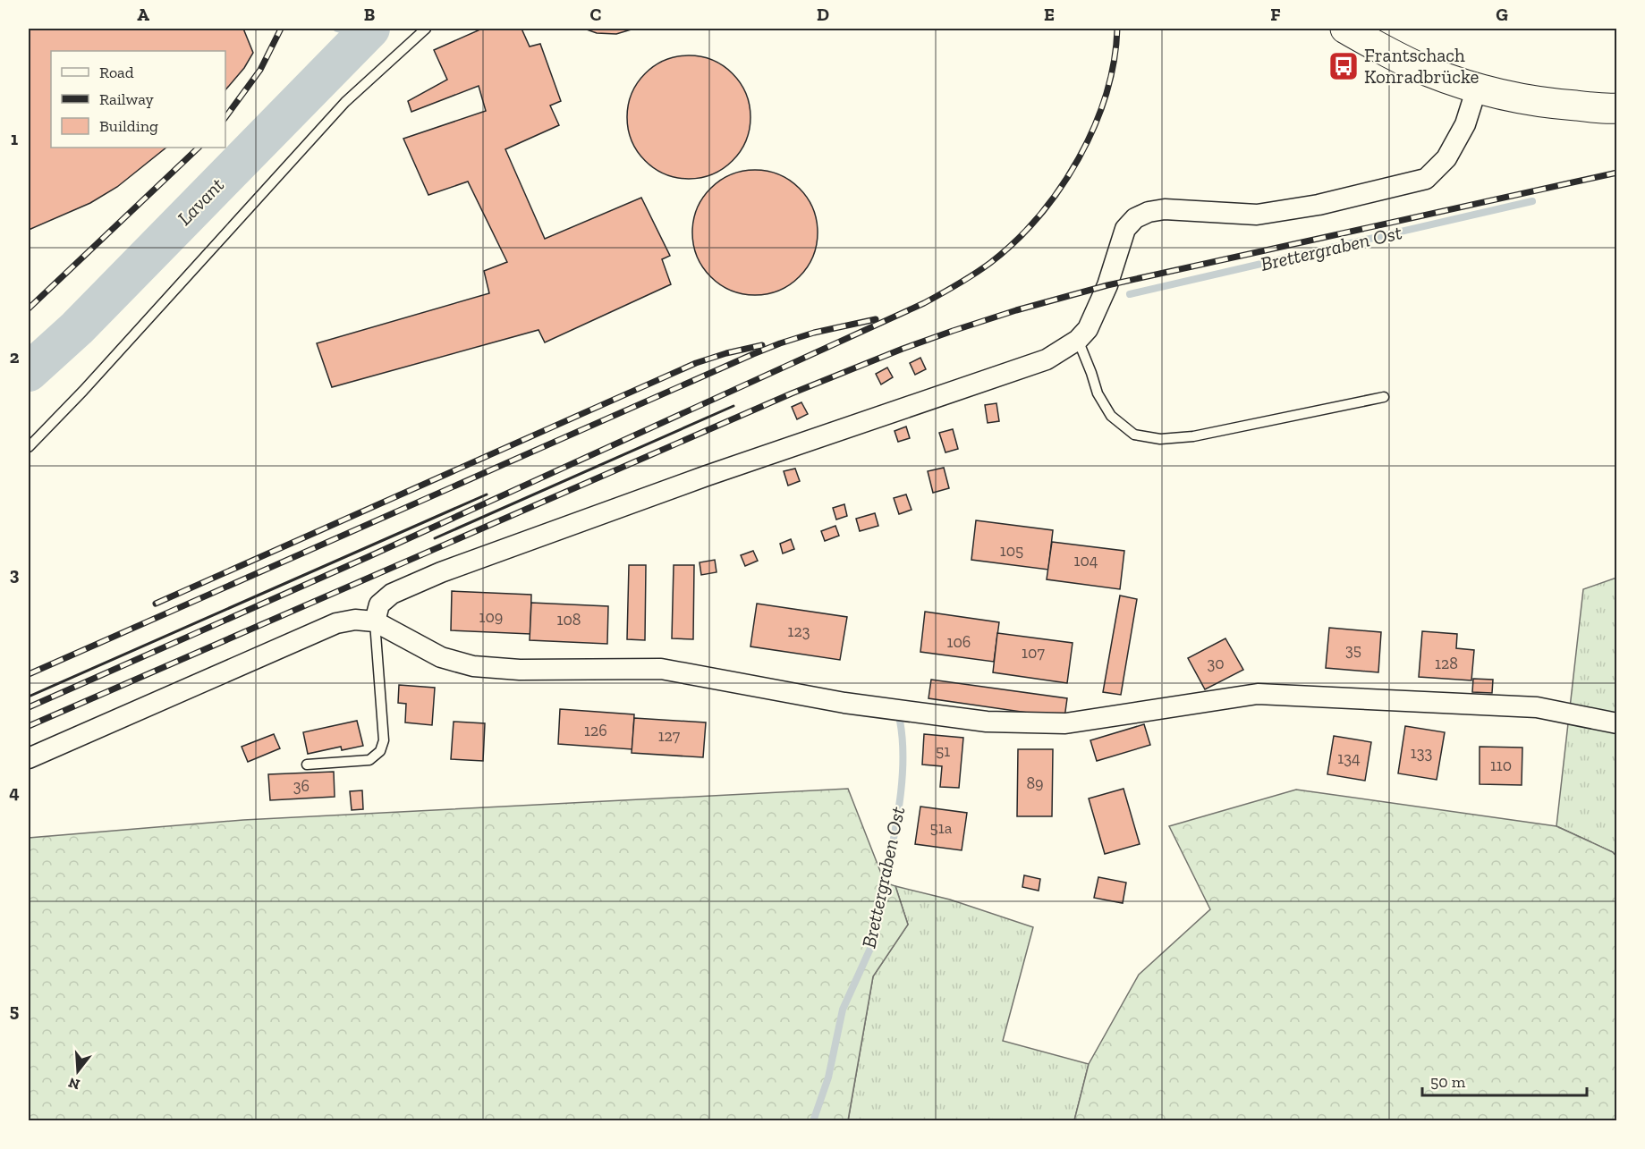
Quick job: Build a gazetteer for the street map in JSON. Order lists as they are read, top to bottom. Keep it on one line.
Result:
{"water":["Lavant","Brettergraben Ost"],"places":{"bus stop":["Frantschach Konradbrücke"]},"house_numbers":["105","104","109","108","123","106","35","107","30","128","126","127","51","133","134","110","89","36","51a"],"legend":["Road","Railway","Building"],"scale_bar":"50 m","north":"bottom","grid":{"columns":["A","B","C","D","E","F","G"],"rows":["1","2","3","4","5"]}}
